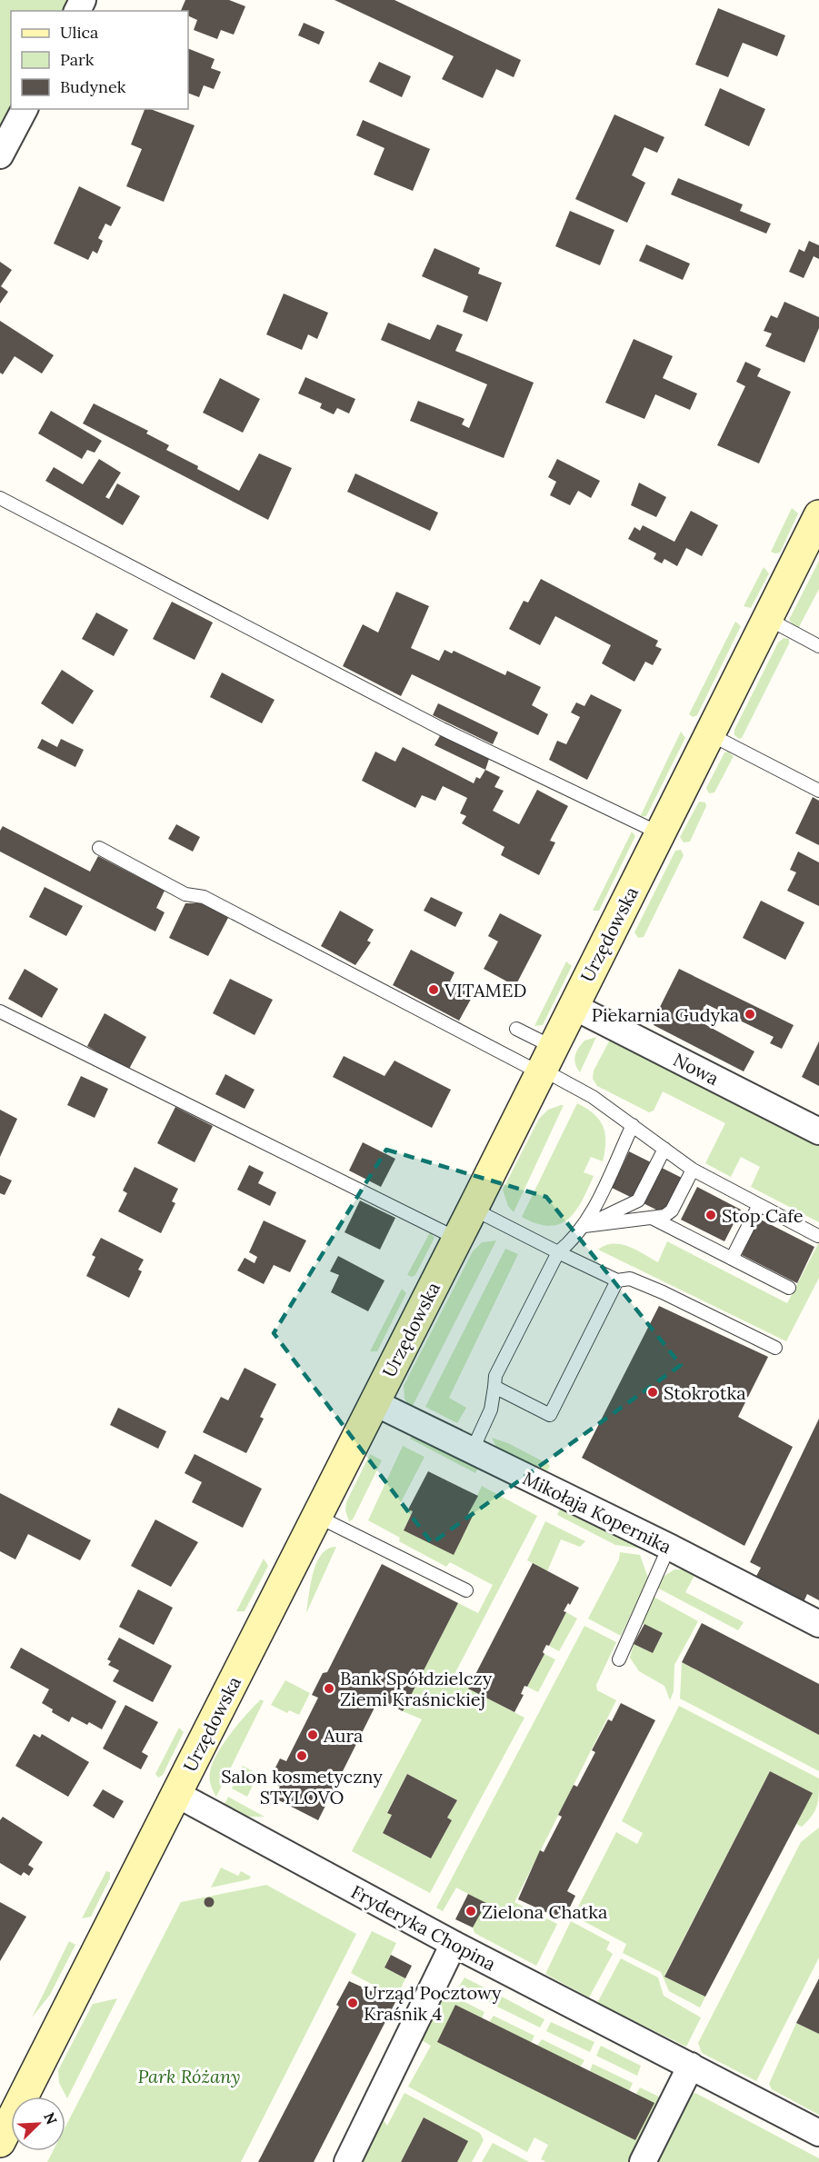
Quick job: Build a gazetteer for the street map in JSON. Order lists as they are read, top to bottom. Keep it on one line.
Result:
{"streets":{"street":["Urzędowska","Nowa","Mikołaja Kopernika","Fryderyka Chopina"]},"crossings":[["Urzędowska","Nowa"],["Urzędowska","Mikołaja Kopernika"],["Urzędowska","Fryderyka Chopina"]],"parks":["Park Różany"],"places":["VITAMED","Piekarnia Gudyka","Stop Cafe","Stokrotka","Bank Spółdzielczy Ziemi Kraśnickiej","Aura","Salon kosmetyczny STYLOVO","Zielona Chatka","Urząd Pocztowy Kraśnik 4"],"legend":["Ulica","Park","Budynek"],"north":"top right"}
